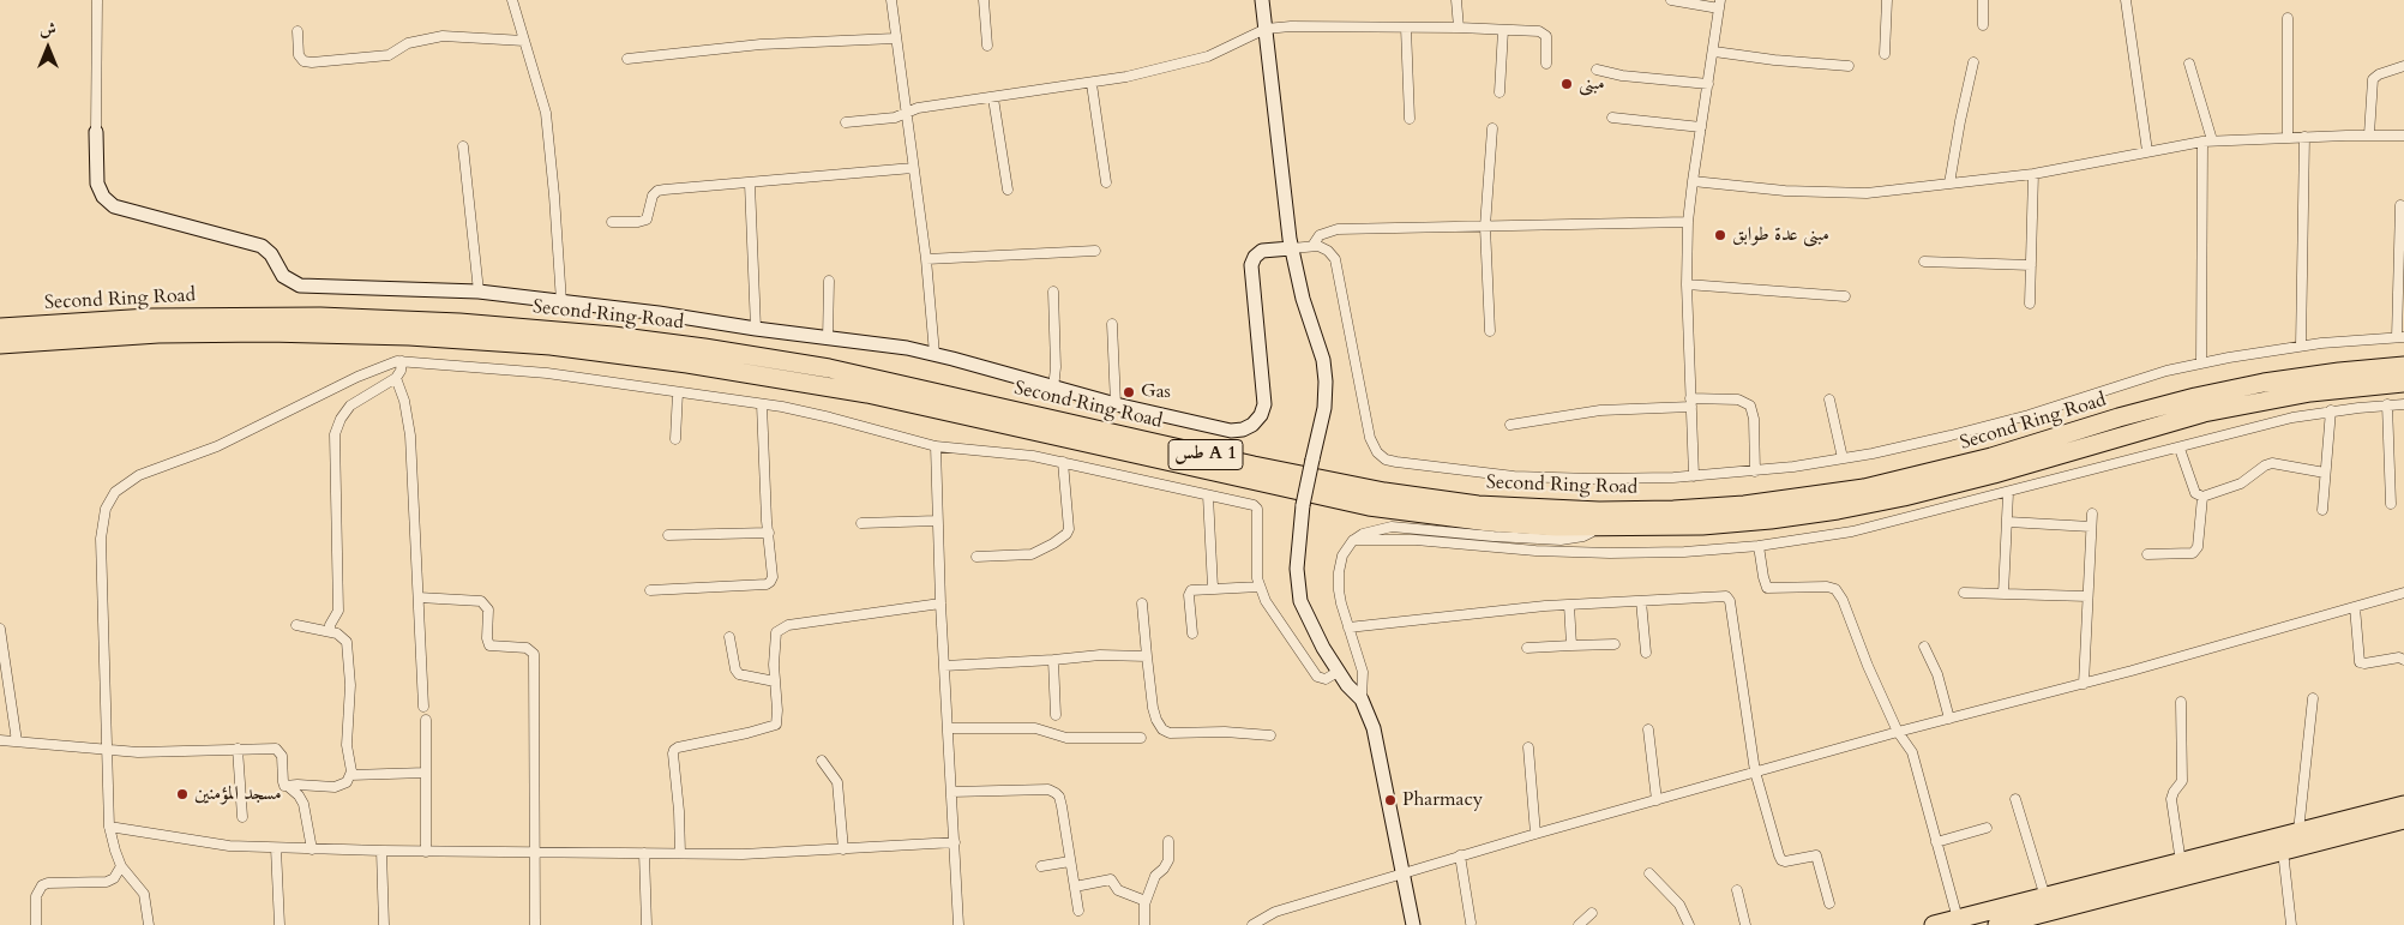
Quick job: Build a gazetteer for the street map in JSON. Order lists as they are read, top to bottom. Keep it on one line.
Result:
{"streets":{"highway":["Second Ring Road","طس A 1"]},"places":["مبنى","مبنى عدة طوابق","Gas","مسجد المؤمنين","Pharmacy"],"north":"top"}
